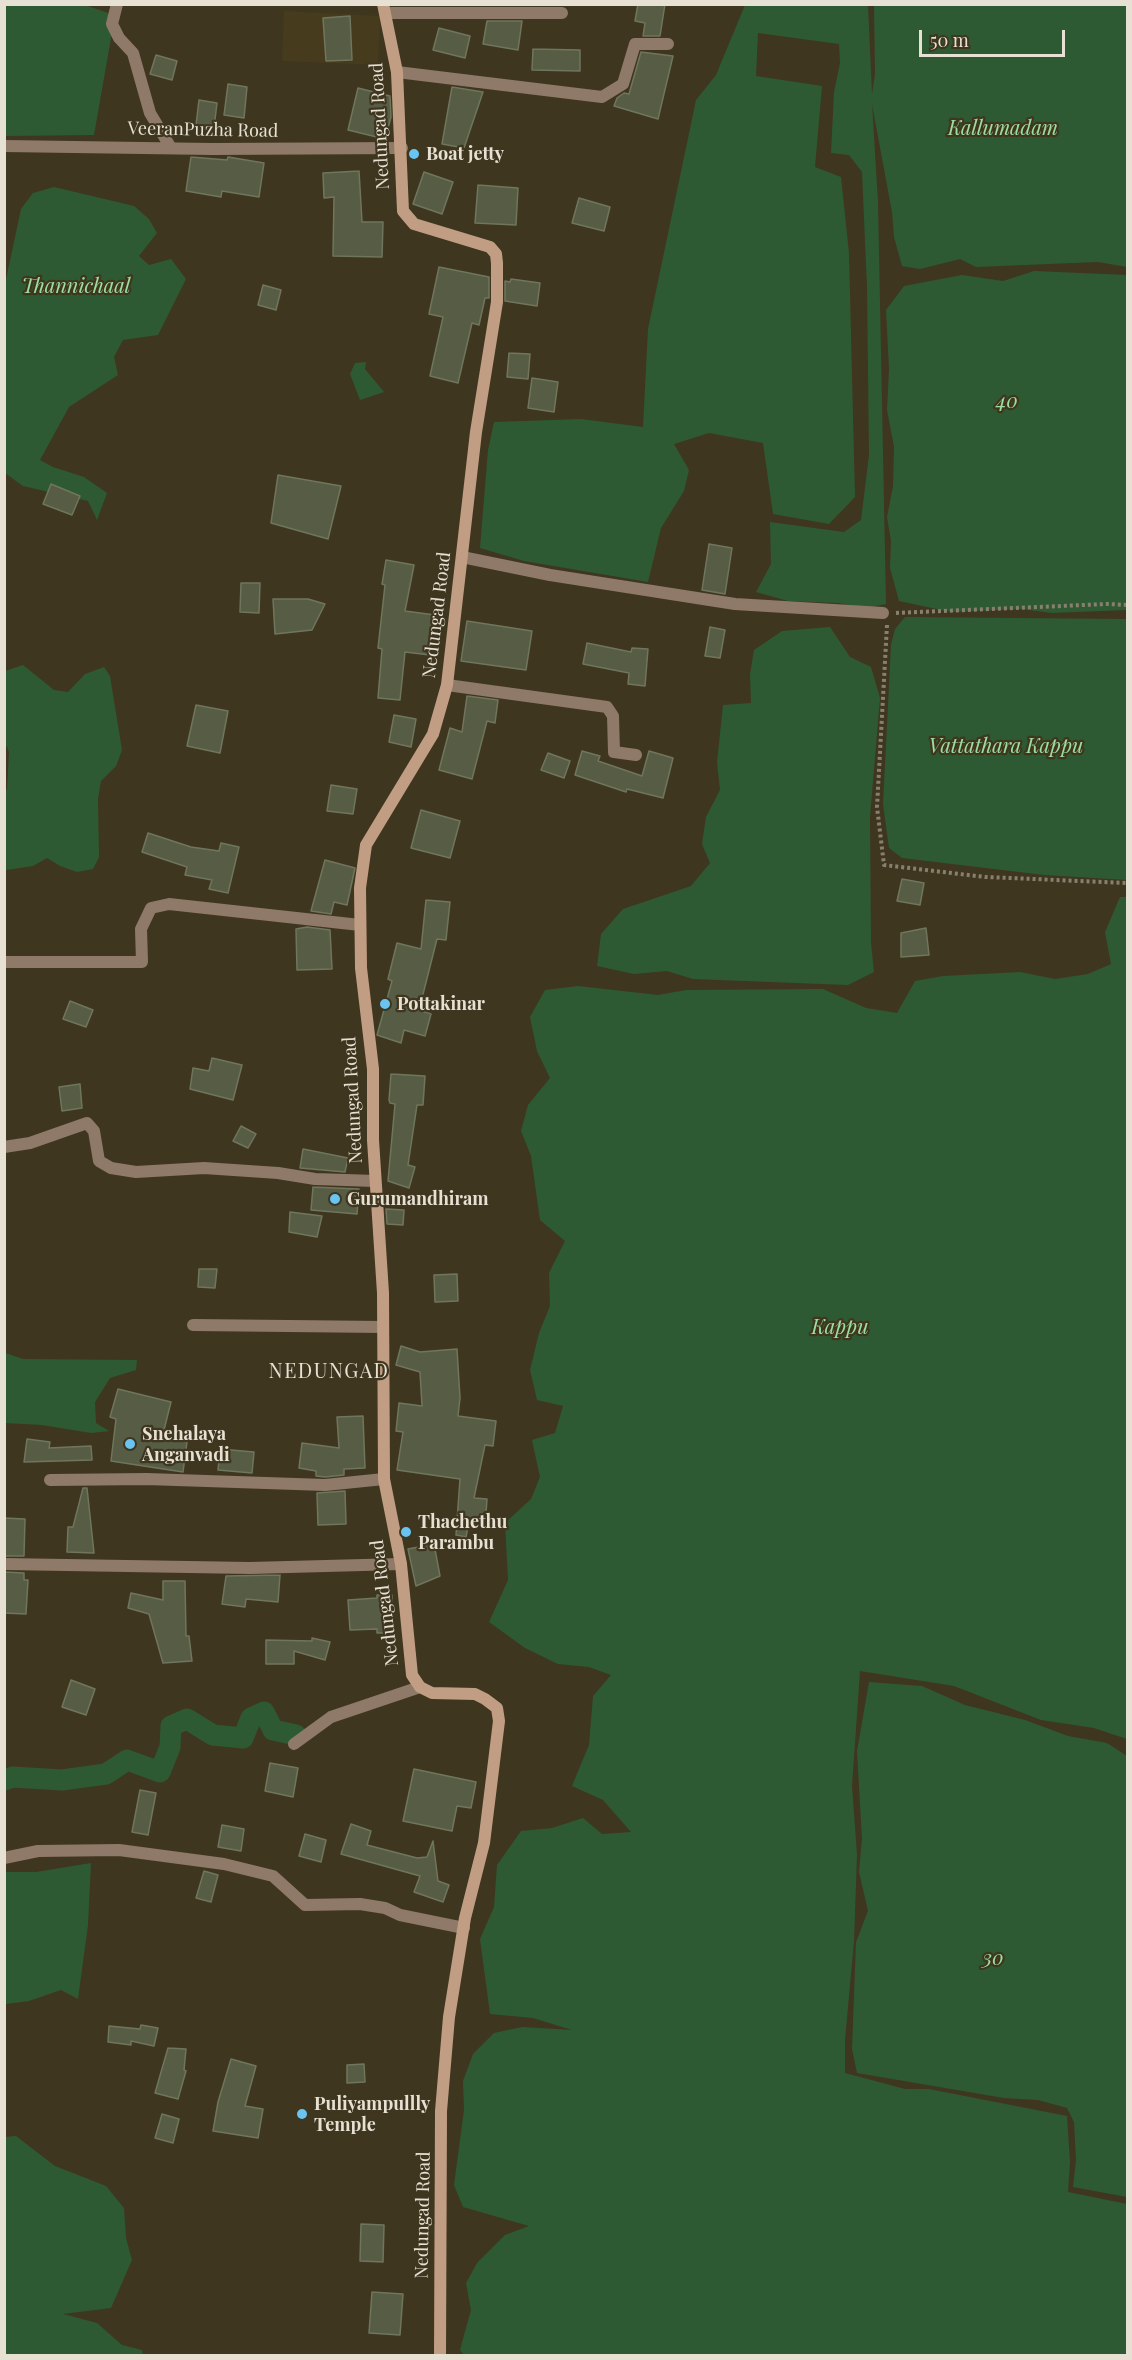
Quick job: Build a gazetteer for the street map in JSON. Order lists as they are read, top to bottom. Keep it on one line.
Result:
{"streets":{"main road":["Nedungad Road"],"street":["VeeranPuzha Road"]},"crossings":[["Nedungad Road","VeeranPuzha Road"]],"districts":["NEDUNGAD"],"water":["Kallumadam","Thannichaal","40","Vattathara Kappu","Kappu","30"],"places":["Boat jetty","Pottakinar","Gurumandhiram","Snehalaya Anganvadi","Thachethu Parambu","Puliyampullly Temple"],"scale_bar":"50 m"}
